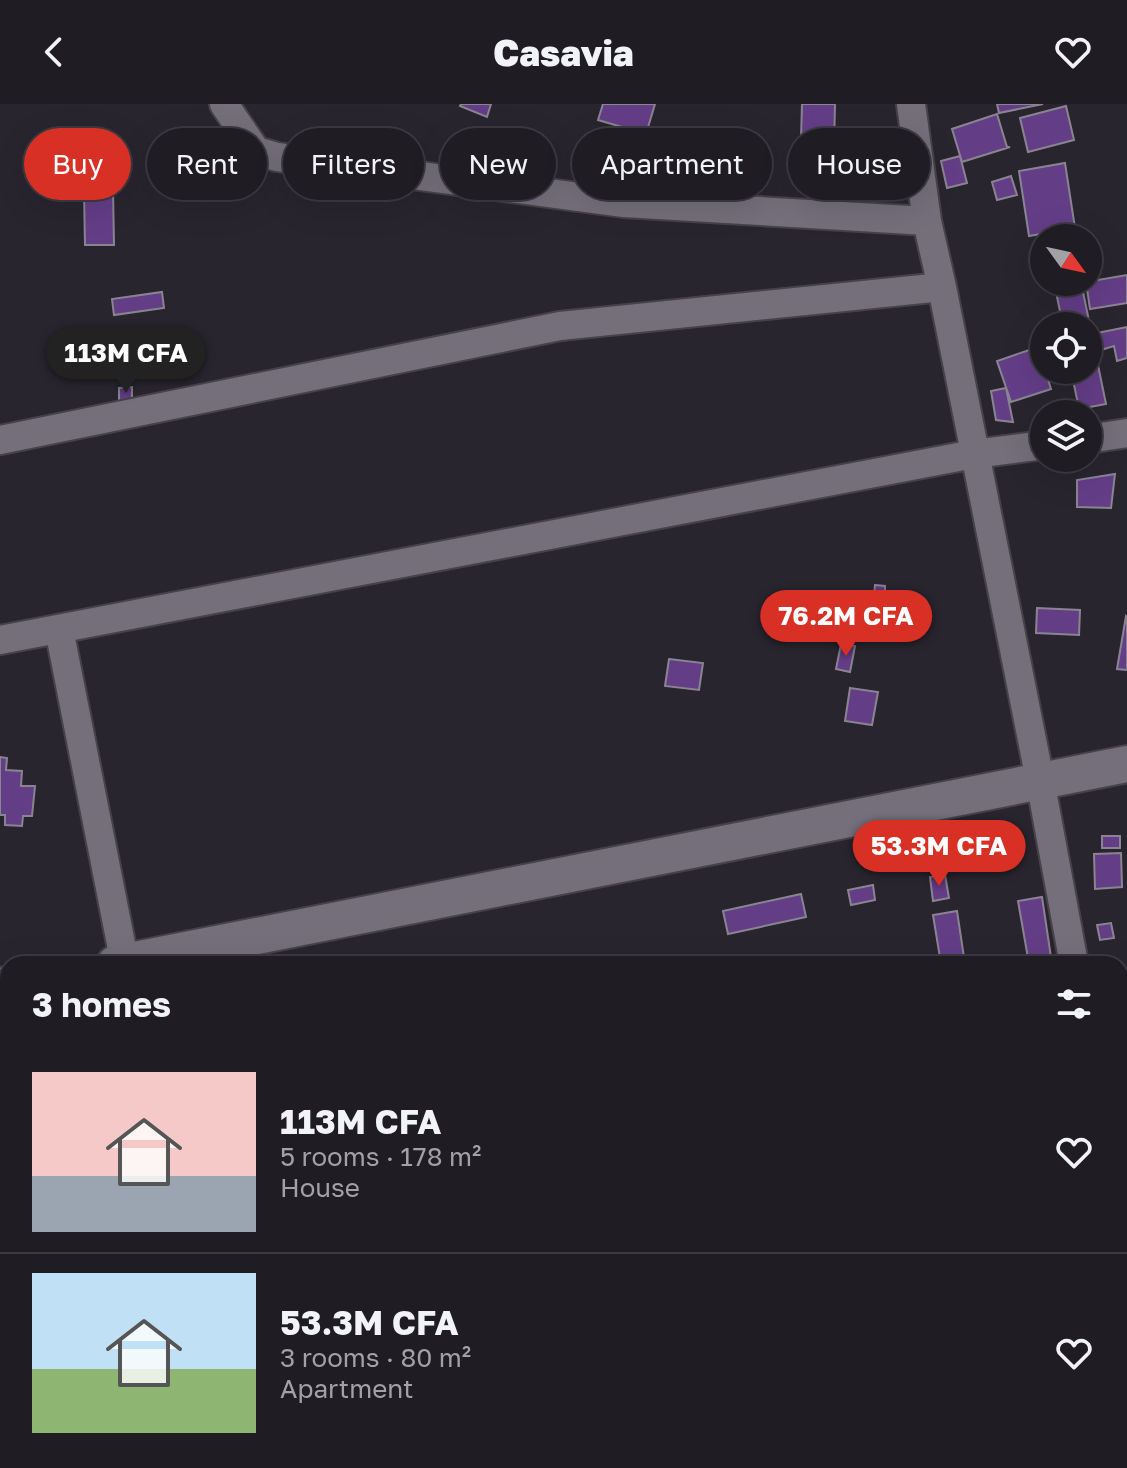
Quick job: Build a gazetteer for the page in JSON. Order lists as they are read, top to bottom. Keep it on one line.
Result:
{"north":"bottom right","page":{"header":"Casavia","chip":["Buy","Rent","Filters","New","Apartment","House"],"price":["113M CFA","76.2M CFA","53.3M CFA"],"heading":"3 homes","list":[{"name":"113M CFA","note":"5 rooms · 178 m² · House"},{"name":"53.3M CFA","note":"3 rooms · 80 m² · Apartment"}]}}
